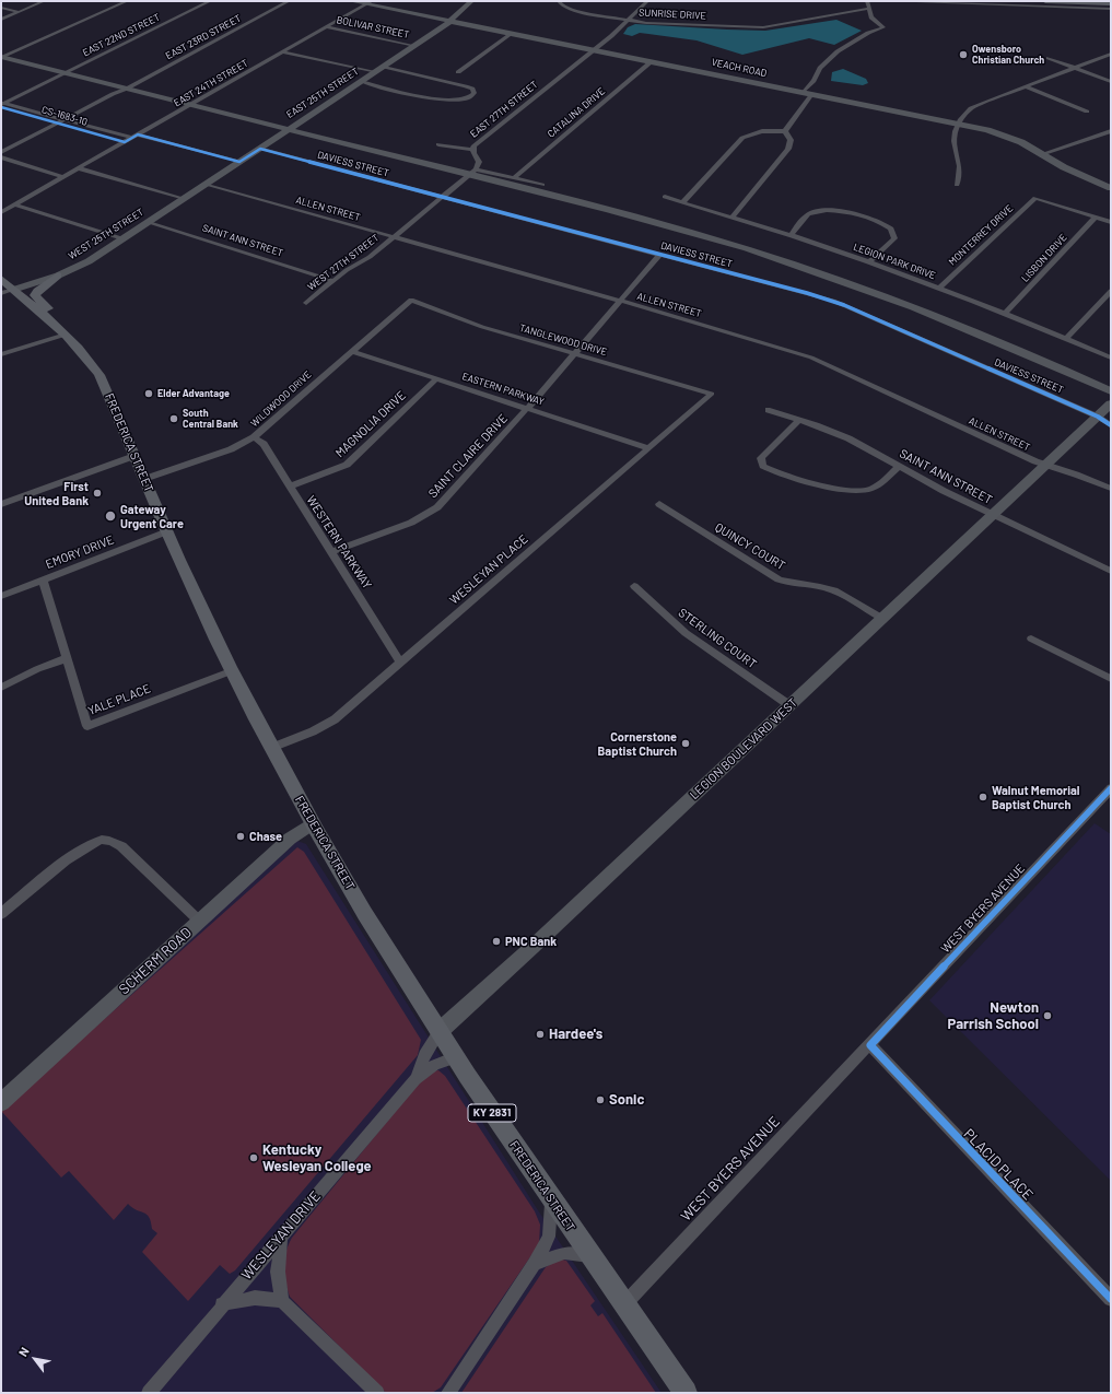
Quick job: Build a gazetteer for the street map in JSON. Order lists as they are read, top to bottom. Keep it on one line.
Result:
{"streets":{"main road":["FREDERICA STREET","KY 2831"],"street":["SUNRISE DRIVE","BOLIVAR STREET","EAST 22ND STREET","EAST 23RD STREET","VEACH ROAD","EAST 24TH STREET","EAST 25TH STREET","EAST 27TH STREET","CATALINA DRIVE","CS-1683-10","DAVIESS STREET","ALLEN STREET","WEST 25TH STREET","MONTERREY DRIVE","SAINT ANN STREET","LISBON DRIVE","LEGION PARK DRIVE","WEST 27TH STREET","TANGLEWOOD DRIVE","EASTERN PARKWAY","WILDWOOD DRIVE","MAGNOLIA DRIVE","SAINT CLAIRE DRIVE","WESTERN PARKWAY","QUINCY COURT","EMORY DRIVE","WESLEYAN PLACE","STERLING COURT","YALE PLACE","LEGION BOULEVARD WEST","WEST BYERS AVENUE","SCHERM ROAD","PLACID PLACE","WESLEYAN DRIVE"]},"crossings":[["SUNRISE DRIVE","EAST 27TH STREET"],["BOLIVAR STREET","EAST 24TH STREET"],["BOLIVAR STREET","EAST 25TH STREET"],["EAST 22ND STREET","CS-1683-10"],["EAST 23RD STREET","CS-1683-10"],["VEACH ROAD","EAST 24TH STREET"],["VEACH ROAD","EAST 25TH STREET"],["VEACH ROAD","EAST 27TH STREET"],["VEACH ROAD","CATALINA DRIVE"],["EAST 24TH STREET","CS-1683-10"],["EAST 25TH STREET","DAVIESS STREET"],["EAST 25TH STREET","ALLEN STREET"],["EAST 25TH STREET","WEST 25TH STREET"],["DAVIESS STREET","SAINT CLAIRE DRIVE"],["DAVIESS STREET","LEGION BOULEVARD WEST"],["ALLEN STREET","WEST 27TH STREET"],["ALLEN STREET","SAINT CLAIRE DRIVE"],["ALLEN STREET","LEGION BOULEVARD WEST"],["WEST 25TH STREET","SAINT ANN STREET"],["WEST 25TH STREET","FREDERICA STREET"],["MONTERREY DRIVE","LISBON DRIVE"],["MONTERREY DRIVE","LEGION PARK DRIVE"],["SAINT ANN STREET","WEST 27TH STREET"],["SAINT ANN STREET","LEGION BOULEVARD WEST"],["LISBON DRIVE","LEGION PARK DRIVE"],["TANGLEWOOD DRIVE","WILDWOOD DRIVE"],["TANGLEWOOD DRIVE","SAINT CLAIRE DRIVE"],["TANGLEWOOD DRIVE","WESLEYAN PLACE"],["EASTERN PARKWAY","WILDWOOD DRIVE"],["EASTERN PARKWAY","MAGNOLIA DRIVE"],["EASTERN PARKWAY","SAINT CLAIRE DRIVE"],["EASTERN PARKWAY","WESLEYAN PLACE"],["WILDWOOD DRIVE","FREDERICA STREET"],["WILDWOOD DRIVE","WESTERN PARKWAY"],["MAGNOLIA DRIVE","WESTERN PARKWAY"],["FREDERICA STREET","EMORY DRIVE"],["FREDERICA STREET","WESLEYAN PLACE"],["FREDERICA STREET","YALE PLACE"],["FREDERICA STREET","LEGION BOULEVARD WEST"],["FREDERICA STREET","WEST BYERS AVENUE"],["FREDERICA STREET","SCHERM ROAD"],["FREDERICA STREET","WESLEYAN DRIVE"],["SAINT CLAIRE DRIVE","WESTERN PARKWAY"],["WESTERN PARKWAY","WESLEYAN PLACE"],["QUINCY COURT","LEGION BOULEVARD WEST"],["EMORY DRIVE","YALE PLACE"],["STERLING COURT","LEGION BOULEVARD WEST"],["LEGION BOULEVARD WEST","WESLEYAN DRIVE"],["WEST BYERS AVENUE","PLACID PLACE"]],"places":["Owensboro Christian Church","Elder Advantage","South Central Bank","First United Bank","Gateway Urgent Care","Cornerstone Baptist Church","Walnut Memorial Baptist Church","Chase","PNC Bank","Newton Parrish School","Hardee's","Sonic","Kentucky Wesleyan College"],"north":"top left"}
